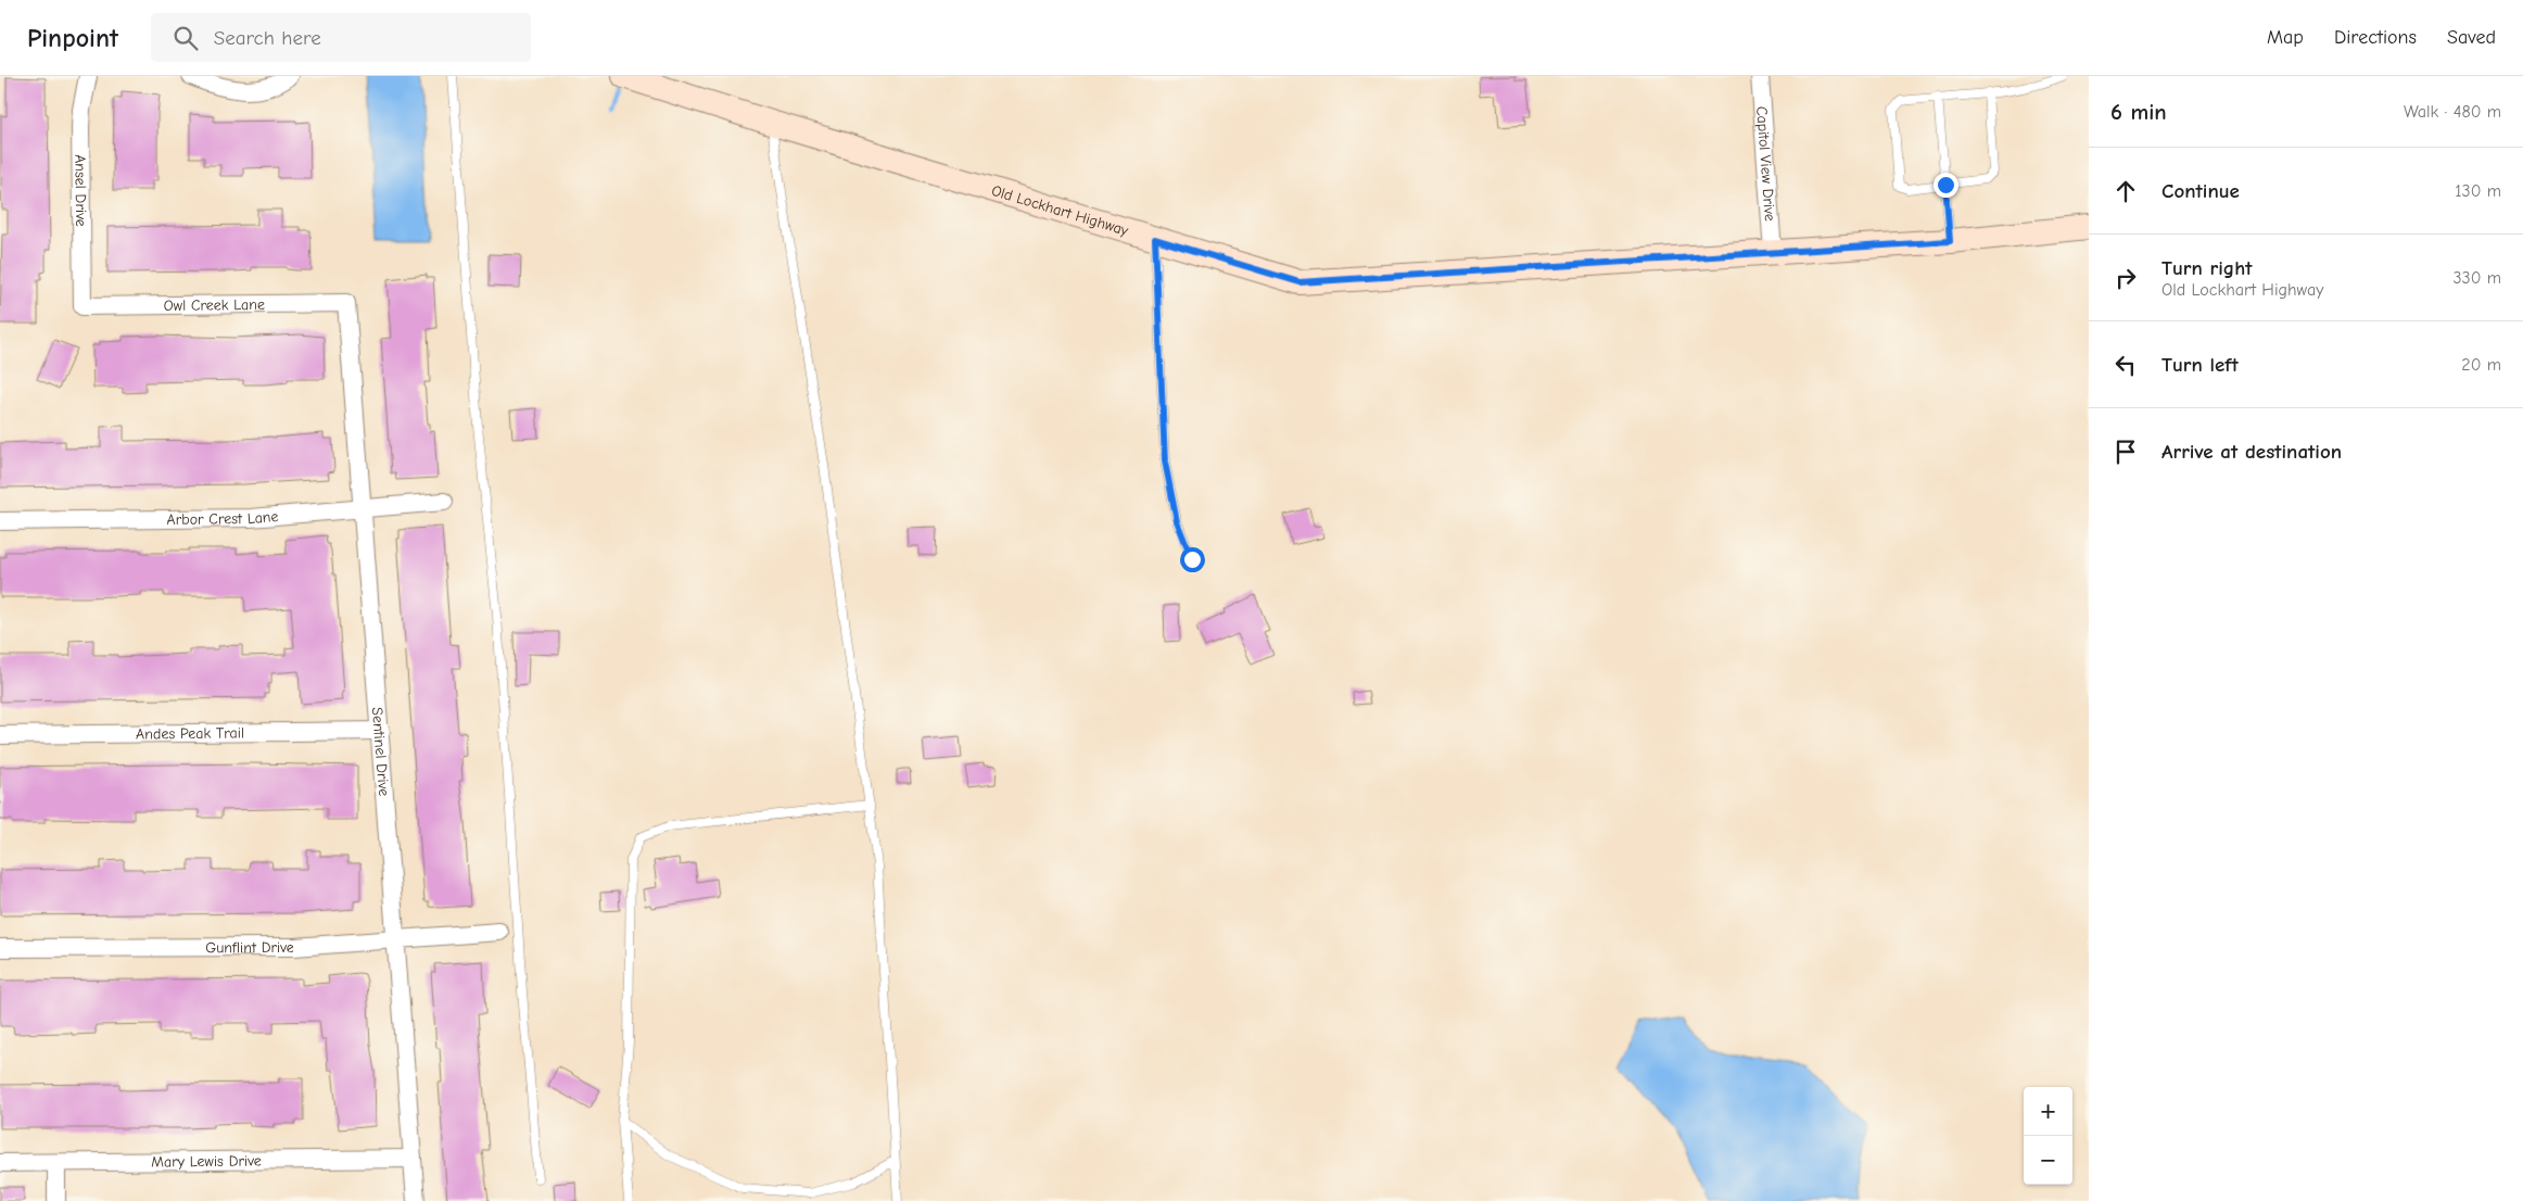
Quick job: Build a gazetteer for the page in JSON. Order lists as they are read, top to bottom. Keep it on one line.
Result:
{"streets":{"street":["Capitol View Drive","Ansel Drive","Old Lockhart Highway","Owl Creek Lane","Arbor Crest Lane","Andes Peak Trail","Sentinel Drive","Gunflint Drive","Mary Lewis Drive"]},"crossings":[["Capitol View Drive","Old Lockhart Highway"],["Ansel Drive","Owl Creek Lane"],["Owl Creek Lane","Sentinel Drive"],["Arbor Crest Lane","Sentinel Drive"],["Andes Peak Trail","Sentinel Drive"],["Sentinel Drive","Gunflint Drive"],["Sentinel Drive","Mary Lewis Drive"]],"page":{"header":"Pinpoint","search":"Search here","nav":["Map","Directions","Saved"],"heading":["6 min","Walk · 480 m"],"list":[["Continue","130 m"],["Turn right","Old Lockhart Highway","330 m"],["Turn left","20 m"],"Arrive at destination"],"map_buttons":["+","−"]}}
